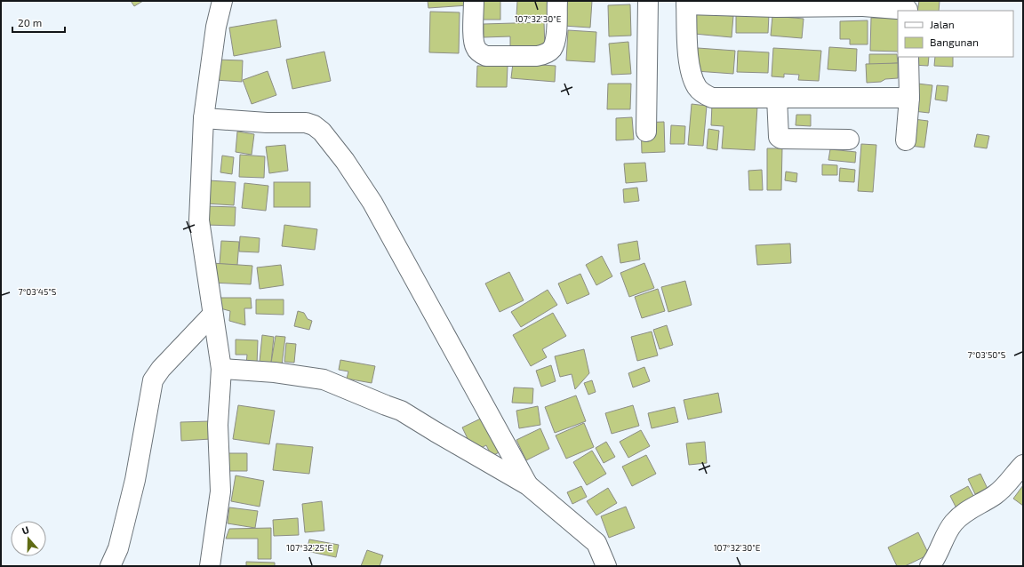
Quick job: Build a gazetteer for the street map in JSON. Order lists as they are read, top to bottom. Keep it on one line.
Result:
{"legend":["Jalan","Bangunan"],"scale_bar":"20 m","north":"top","coordinates":["107°32'30\"E","7°03'45\"S","7°03'50\"S","107°32'25\"E"]}
